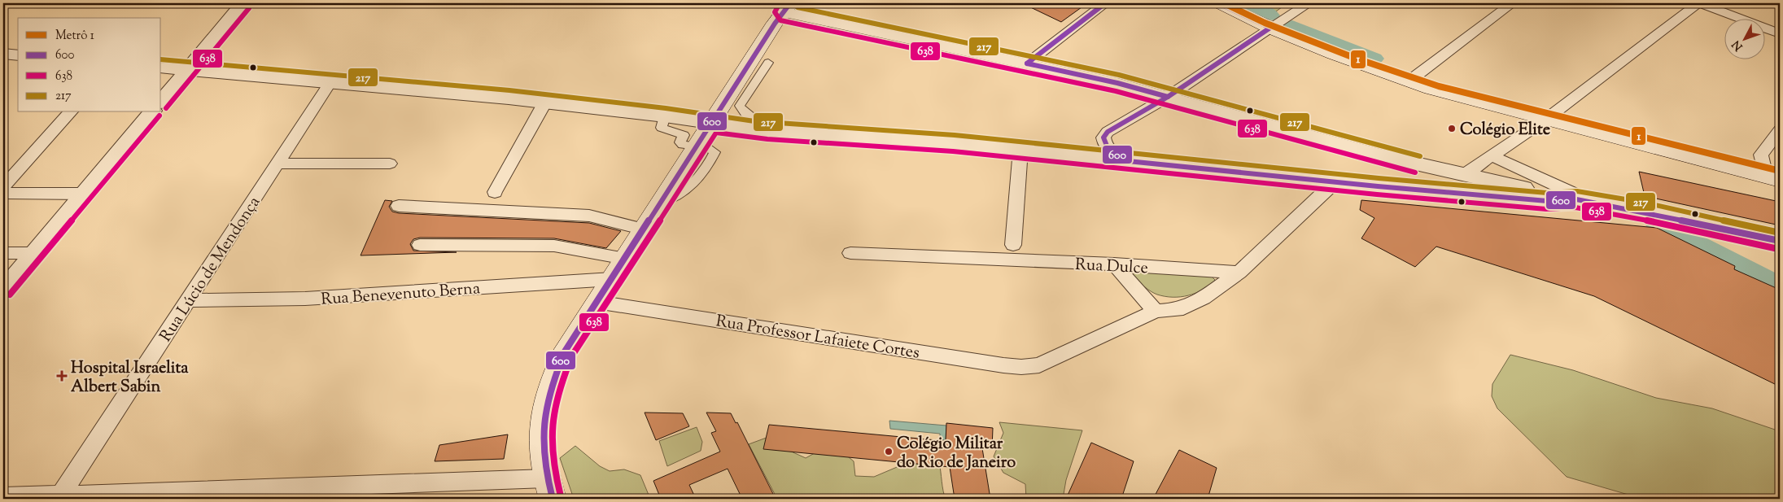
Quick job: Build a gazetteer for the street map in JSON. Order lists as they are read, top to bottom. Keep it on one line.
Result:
{"streets":{"street":["Rua Dulce","Rua Lúcio de Mendonça","Rua Benevenuto Berna","Rua Professor Lafaiete Cortes"]},"crossings":[["Rua Lúcio de Mendonça","Rua Benevenuto Berna"]],"places":{"other":["Colégio Elite","Colégio Militar do Rio de Janeiro"],"health":["Hospital Israelita Albert Sabin"]},"lines":["metro line 1","transit line 600","transit line 638","transit line 217"],"legend":["Metrô 1","600","638","217"],"north":"bottom left"}
